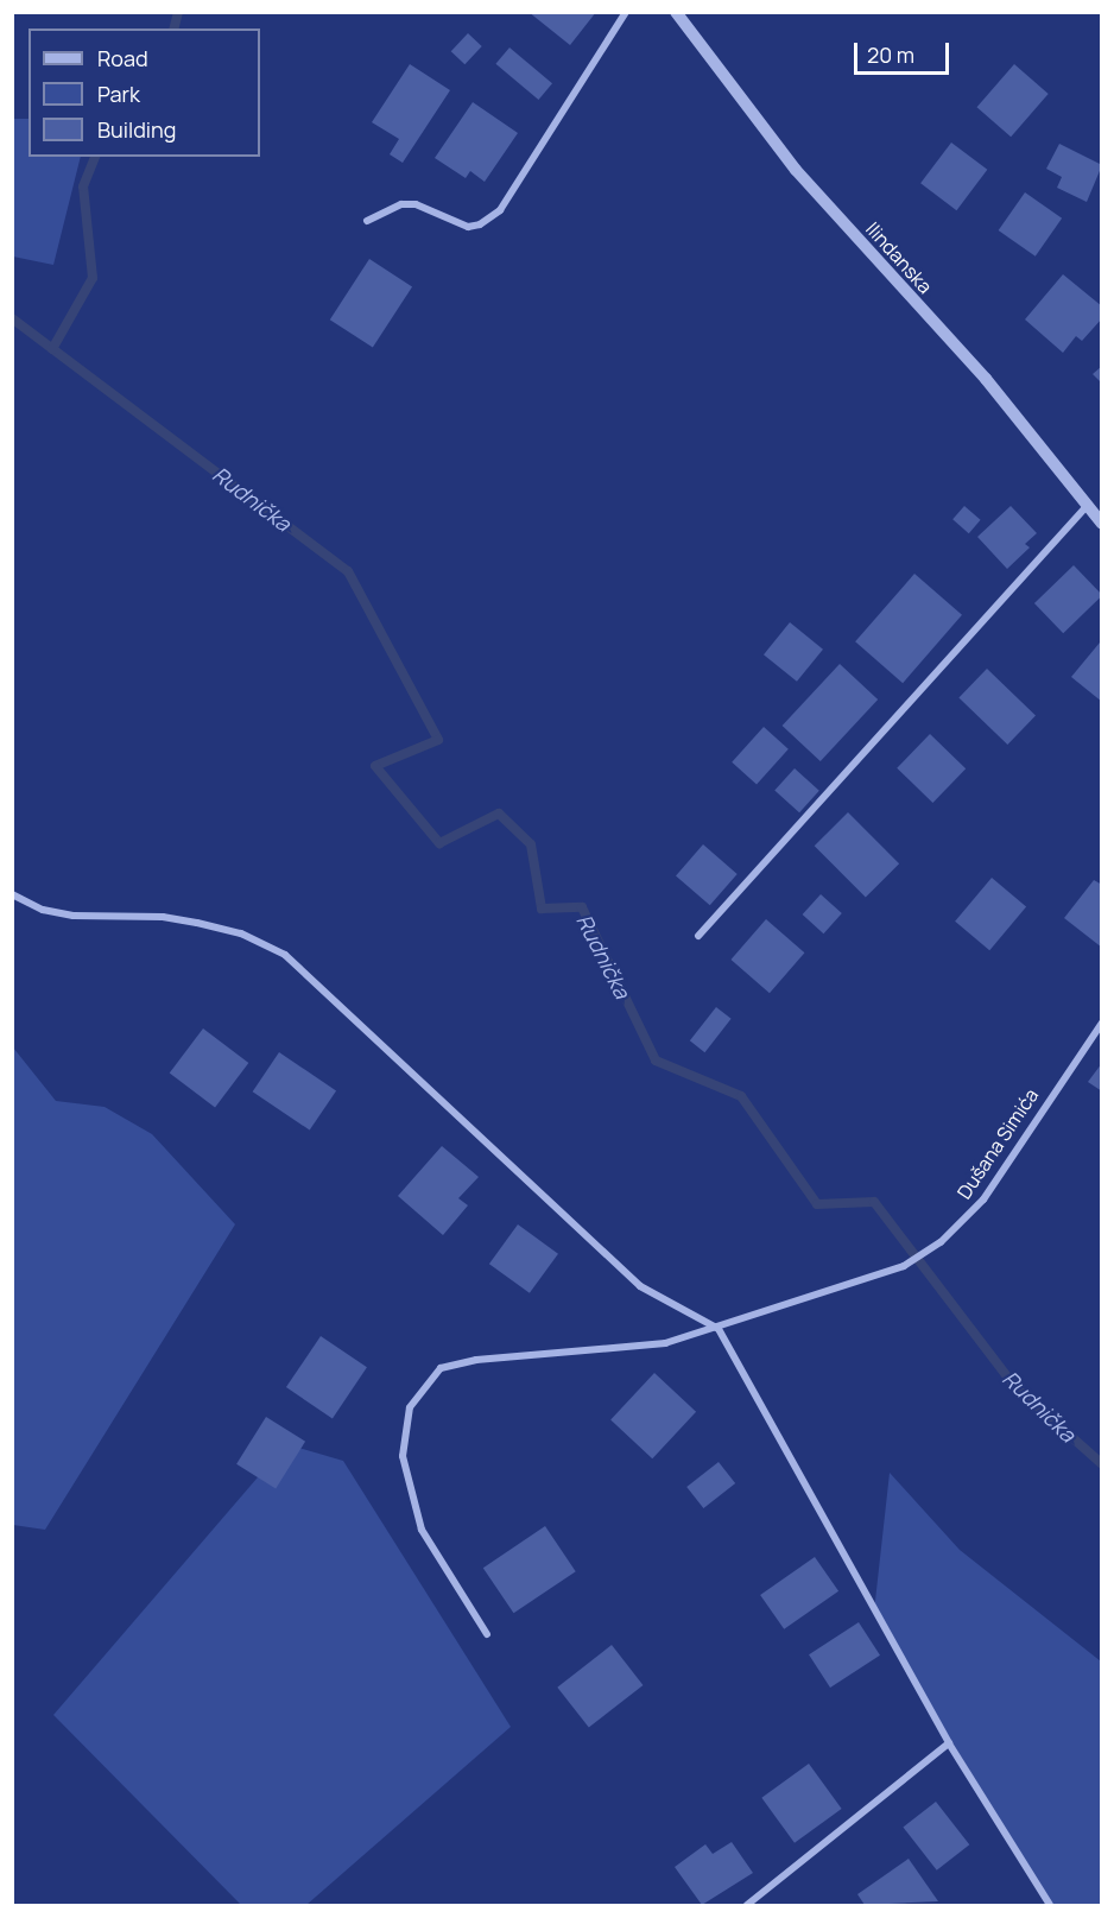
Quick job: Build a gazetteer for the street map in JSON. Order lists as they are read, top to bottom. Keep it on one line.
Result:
{"streets":{"street":["Ilindanska","Dušana Simića"]},"water":["Rudnička"],"legend":["Road","Park","Building"],"scale_bar":"20 m"}
